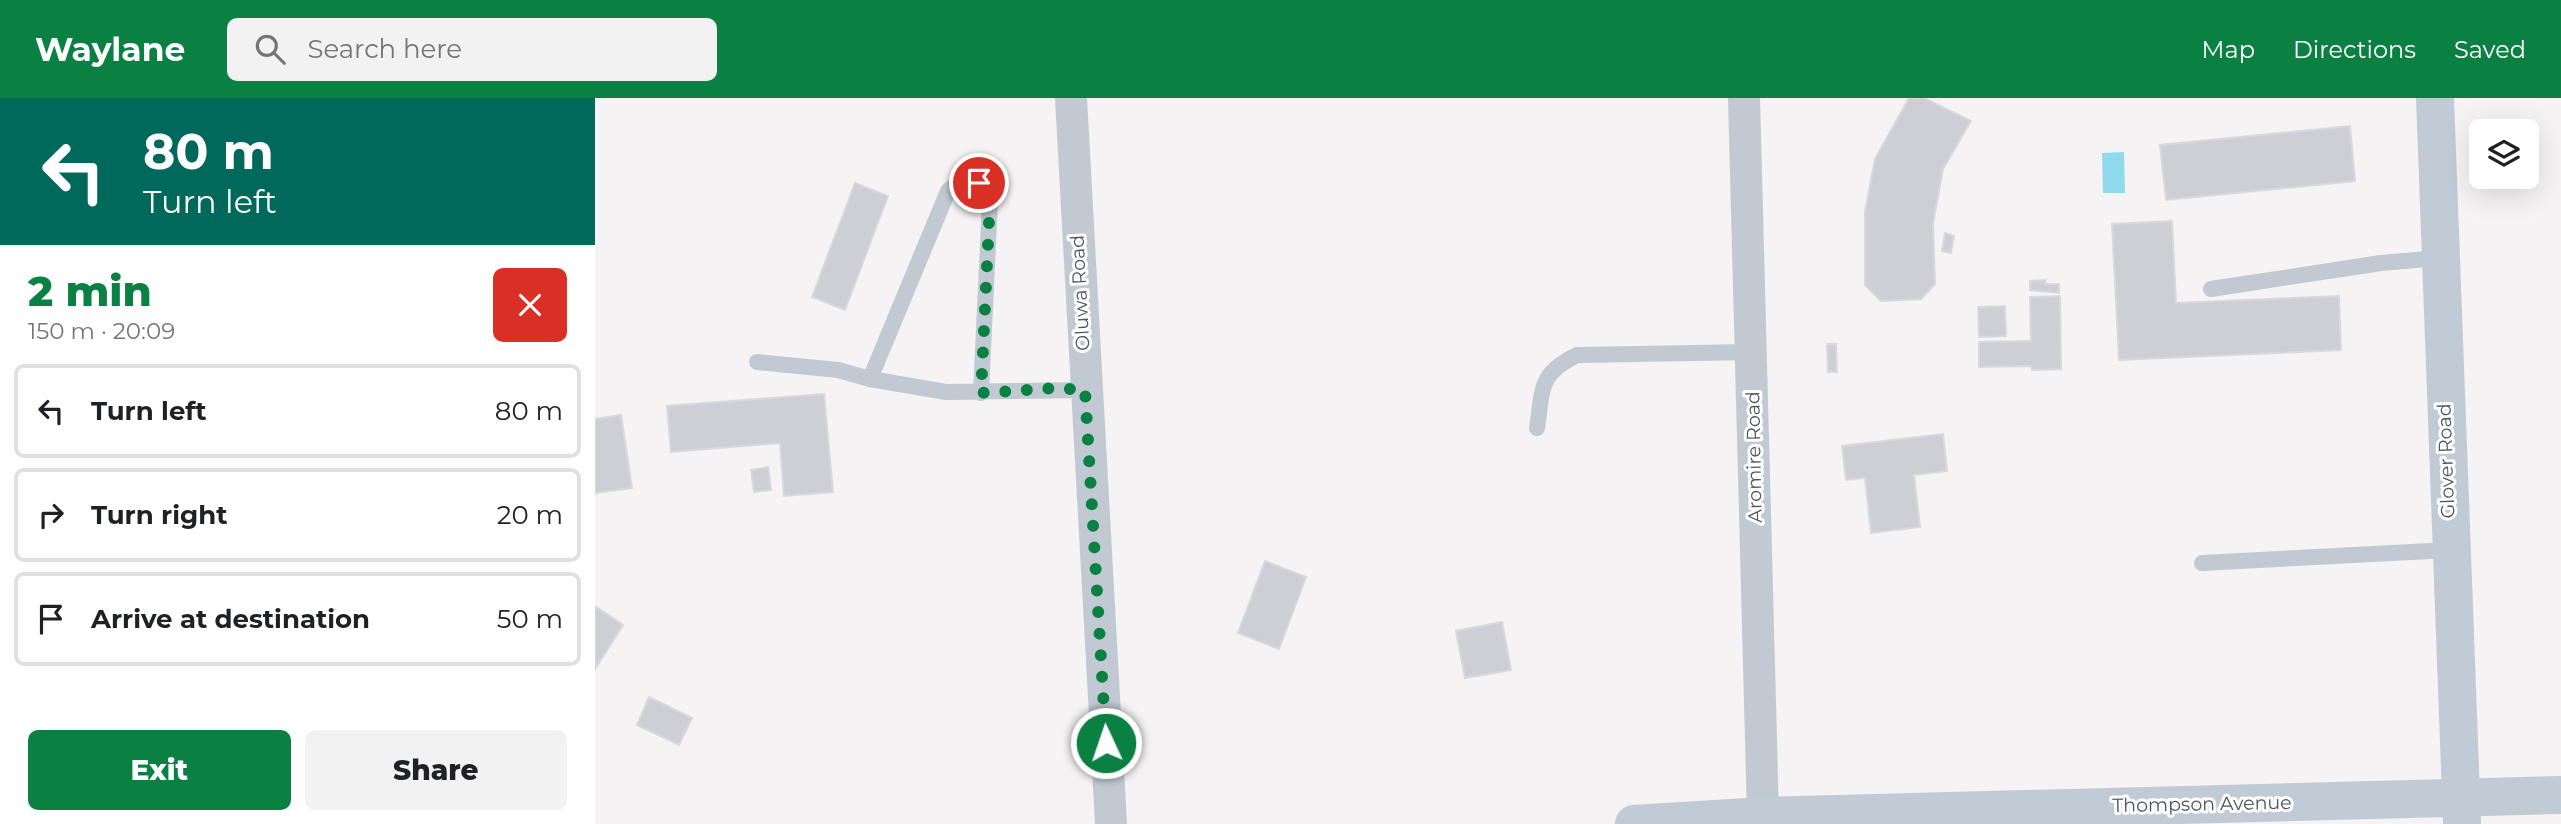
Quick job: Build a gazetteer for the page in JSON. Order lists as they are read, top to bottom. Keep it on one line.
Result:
{"streets":{"street":["Oluwa Road","Aromire Road","Glover Road","Thompson Avenue"]},"crossings":[["Aromire Road","Thompson Avenue"],["Glover Road","Thompson Avenue"]],"page":{"header":"Waylane","search":"Search here","nav":["Map","Directions","Saved"],"turn":["80 m","Turn left"],"heading":["2 min","150 m · 20:09"],"list":[{"name":"Turn left","value":"80 m"},{"name":"Turn right","value":"20 m"},{"name":"Arrive at destination","value":"50 m"}],"buttons":["Exit","Share"]}}
